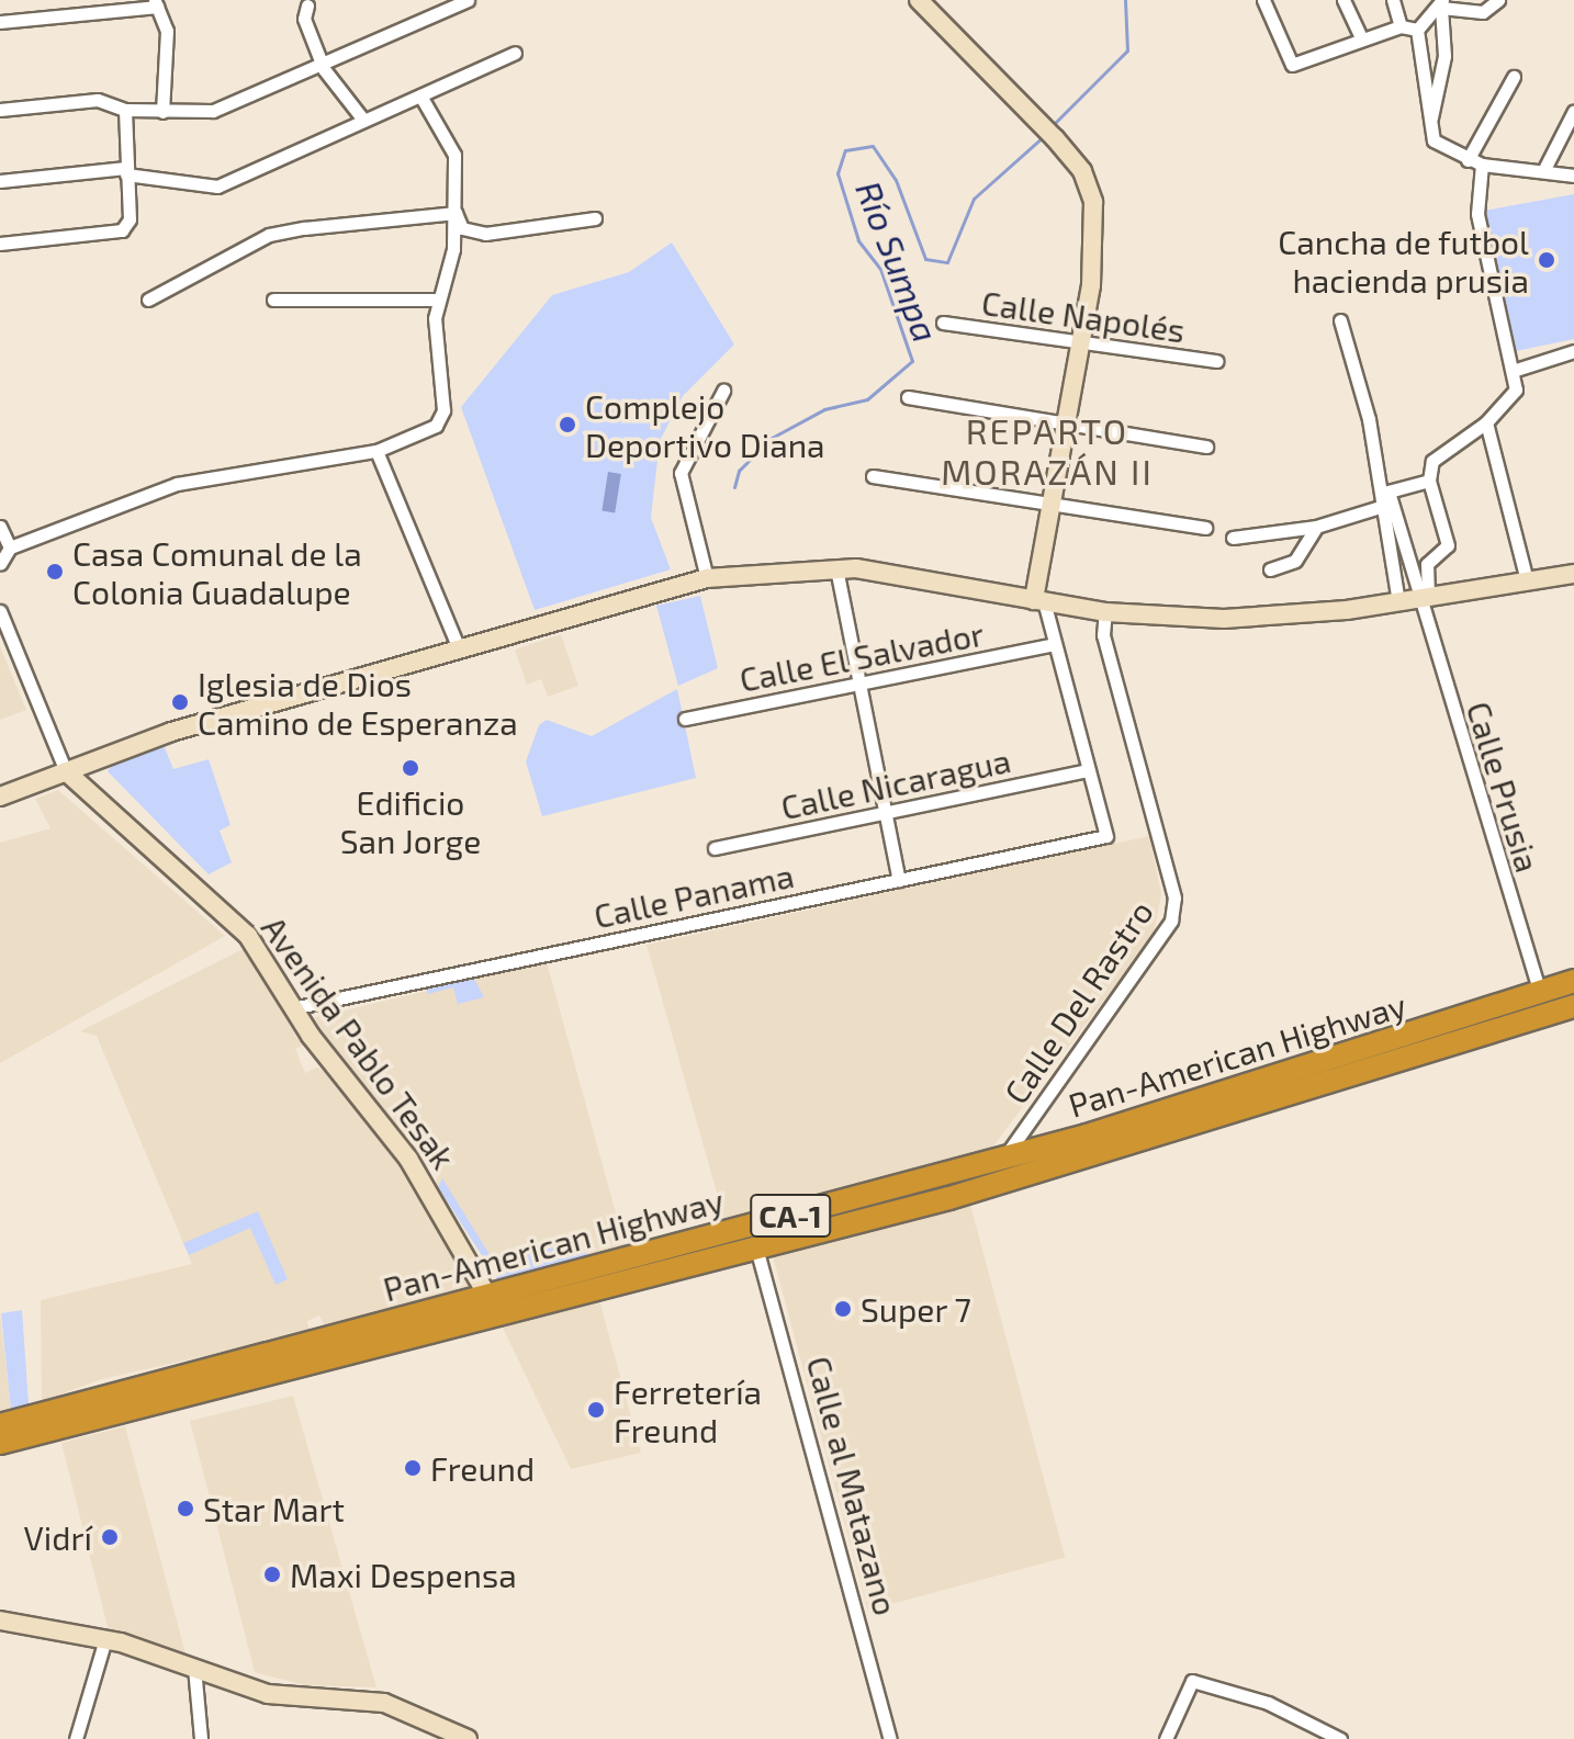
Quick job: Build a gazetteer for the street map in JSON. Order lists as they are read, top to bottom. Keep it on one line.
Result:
{"streets":{"highway":["Pan-American Highway","CA-1"],"street":["Calle Napolés","Calle El Salvador","Calle Nicaragua","Calle Prusia","Calle Panama","Calle Del Rastro","Avenida Pablo Tesak","Calle al Matazano"]},"crossings":[["Calle Nicaragua","Calle Panama"],["Calle Prusia","Pan-American Highway"],["Calle Panama","Avenida Pablo Tesak"],["Calle Del Rastro","Pan-American Highway"],["Avenida Pablo Tesak","Pan-American Highway"],["Pan-American Highway","Calle al Matazano"]],"districts":["REPARTO MORAZÁN II"],"water":["Río Sumpa"],"places":["Cancha de futbol hacienda prusia","Complejo Deportivo Diana","Casa Comunal de la Colonia Guadalupe","Iglesia de Dios Camino de Esperanza","Edificio San Jorge","Super 7","Ferretería Freund","Freund","Star Mart","Vidrí","Maxi Despensa"]}
